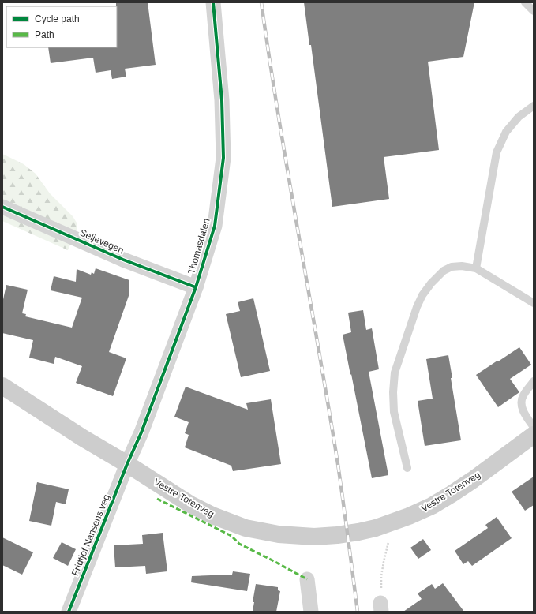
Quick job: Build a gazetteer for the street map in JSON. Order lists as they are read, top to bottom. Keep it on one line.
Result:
{"streets":{"main road":["Vestre Totenveg"],"street":["Seljevegen","Thomasdalen","Fridtjof Nansens veg"]},"crossings":[["Seljevegen","Thomasdalen"],["Thomasdalen","Vestre Totenveg"],["Thomasdalen","Fridtjof Nansens veg"],["Vestre Totenveg","Fridtjof Nansens veg"]],"legend":["Cycle path","Path"]}
